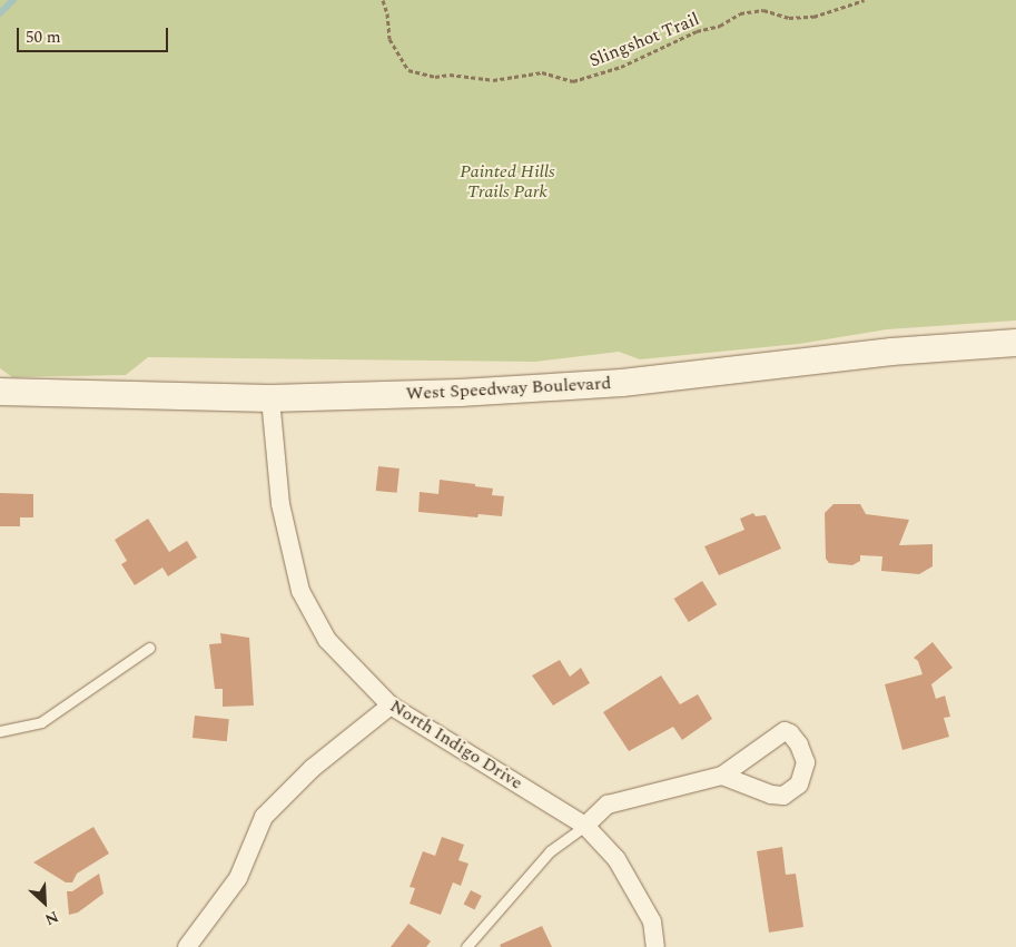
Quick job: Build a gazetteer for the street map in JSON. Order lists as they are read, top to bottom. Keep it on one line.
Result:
{"streets":{"main road":["West Speedway Boulevard"],"street":["North Indigo Drive"],"path":["Slingshot Trail"]},"crossings":[["West Speedway Boulevard","North Indigo Drive"]],"parks":["Painted Hills Trails Park"],"scale_bar":"50 m","north":"bottom right"}
